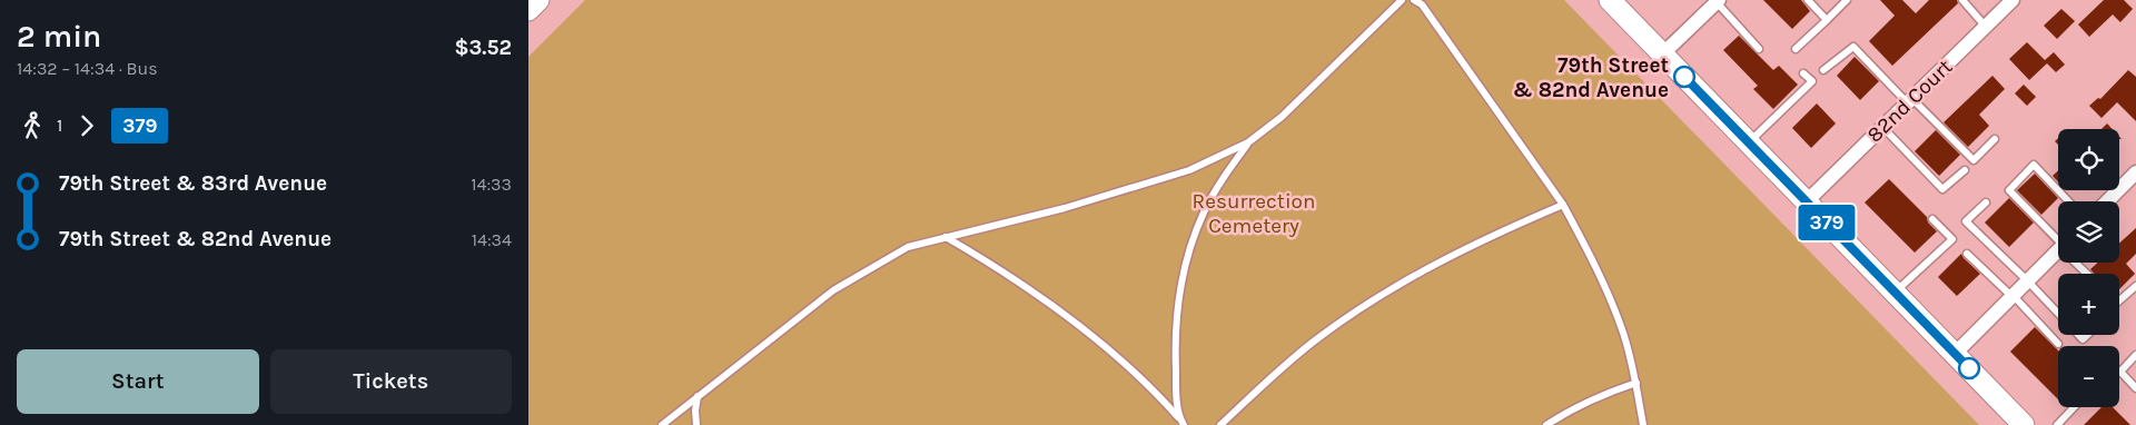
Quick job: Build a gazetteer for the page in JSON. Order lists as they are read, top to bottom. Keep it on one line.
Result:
{"streets":{"street":["82nd Court"]},"parks":["Resurrection Cemetery"],"places":["79th Street & 82nd Avenue"],"lines":["bus line 379"],"page":{"heading":["2 min","14:32 – 14:34 · Bus","$3.52"],"on_map":"379","legs":["1","379"],"map_buttons":["+","−"],"list":[{"name":"79th Street & 83rd Avenue","value":"14:33"},{"name":"79th Street & 82nd Avenue","value":"14:34"}],"buttons":["Start","Tickets"]}}
